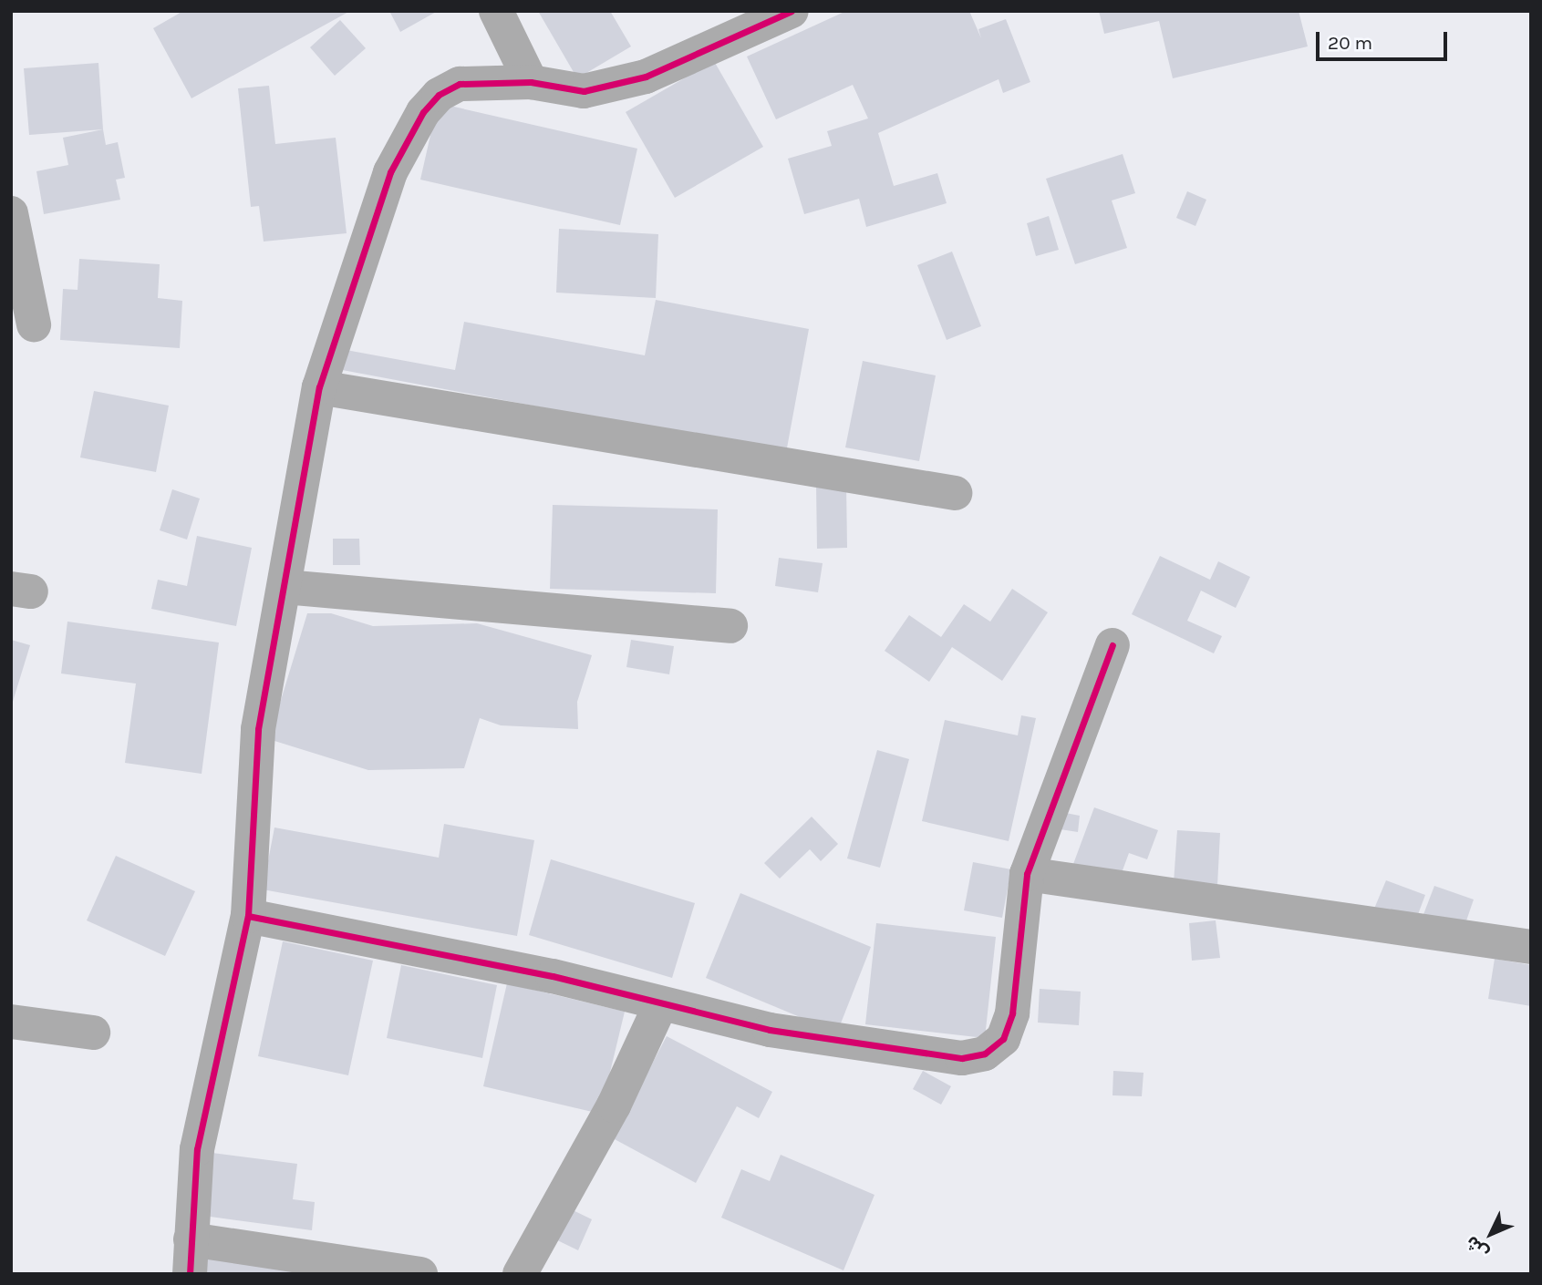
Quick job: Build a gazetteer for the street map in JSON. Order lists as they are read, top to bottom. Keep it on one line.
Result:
{"scale_bar":"20 m","north":"bottom left"}
